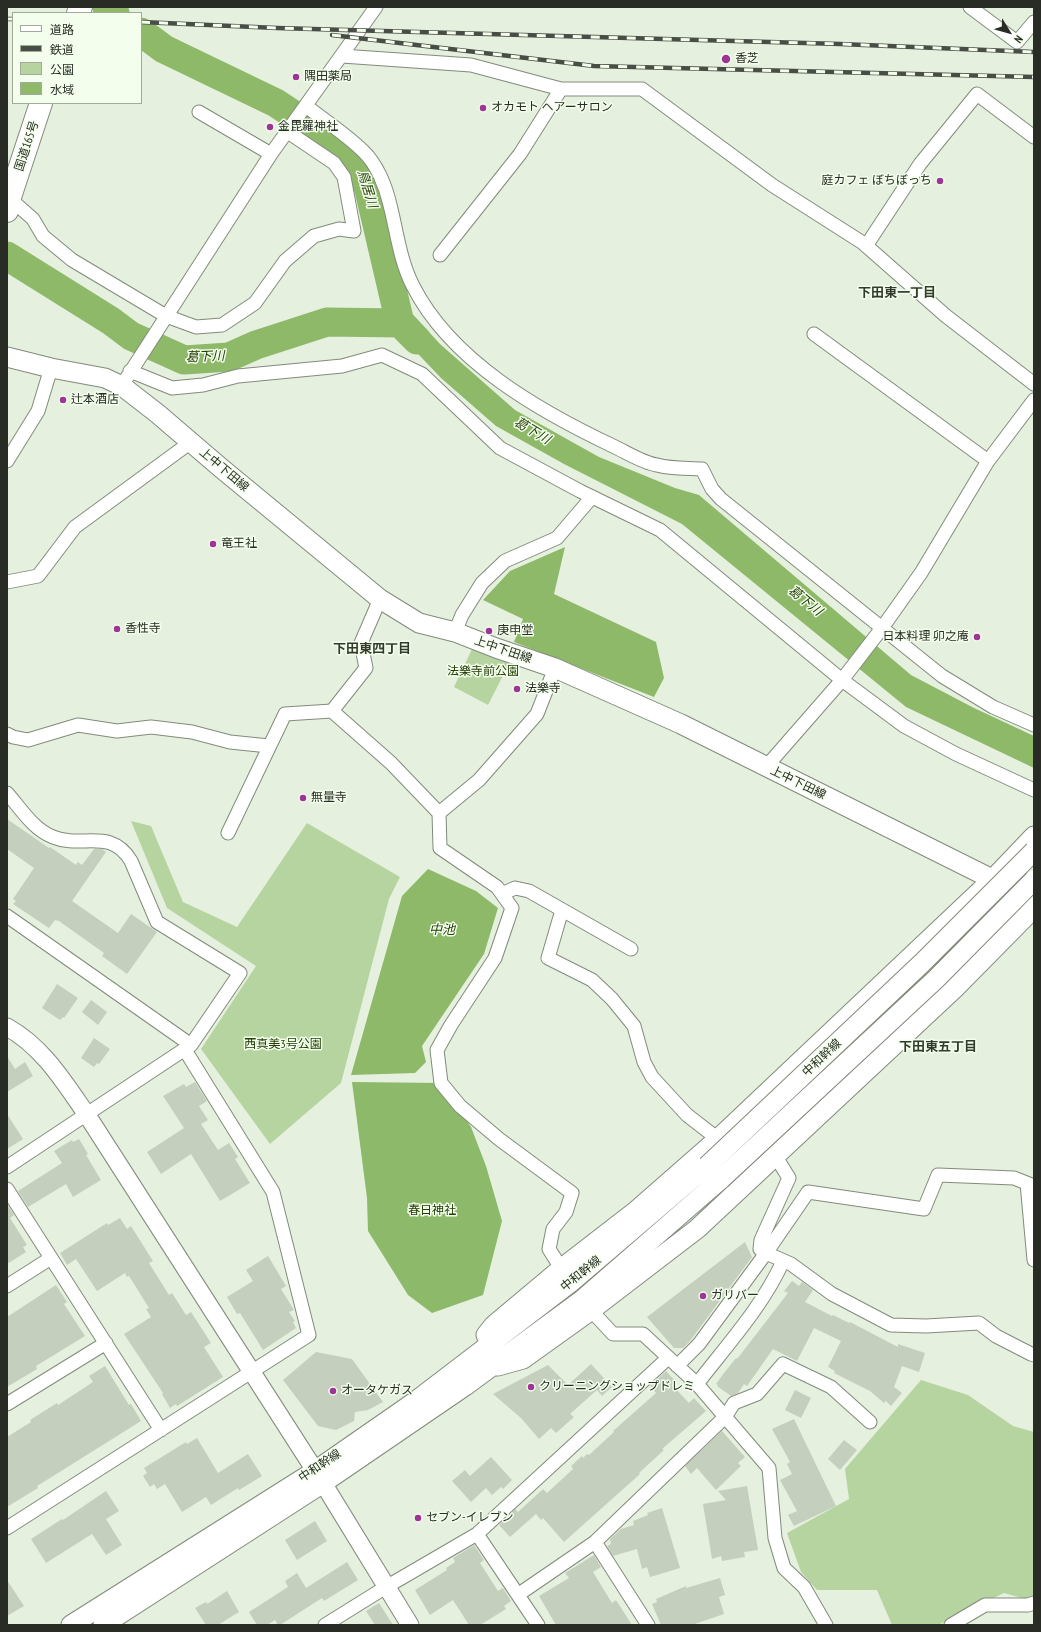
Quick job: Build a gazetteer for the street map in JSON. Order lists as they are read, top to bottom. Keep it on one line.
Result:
{"streets":{"highway":["国道165号"],"main road":["上中下田線","中和幹線"]},"districts":["下田東一丁目","下田東四丁目","下田東五丁目"],"water":["鳥居川","葛下川","中池"],"parks":["法樂寺前公園","西真美3号公園","春日神社"],"places":["香芝","隅田薬局","オカモト ヘアーサロン","金毘羅神社","庭カフェ ぼちぼっち","辻本酒店","竜王社","香性寺","庚申堂","日本料理 卯之庵","法樂寺","無量寺","ガリバー","クリーニングショップドレミ","オータケガス","セブン-イレブン"],"legend":["道路","鉄道","公園","水域"],"north":"bottom right"}
